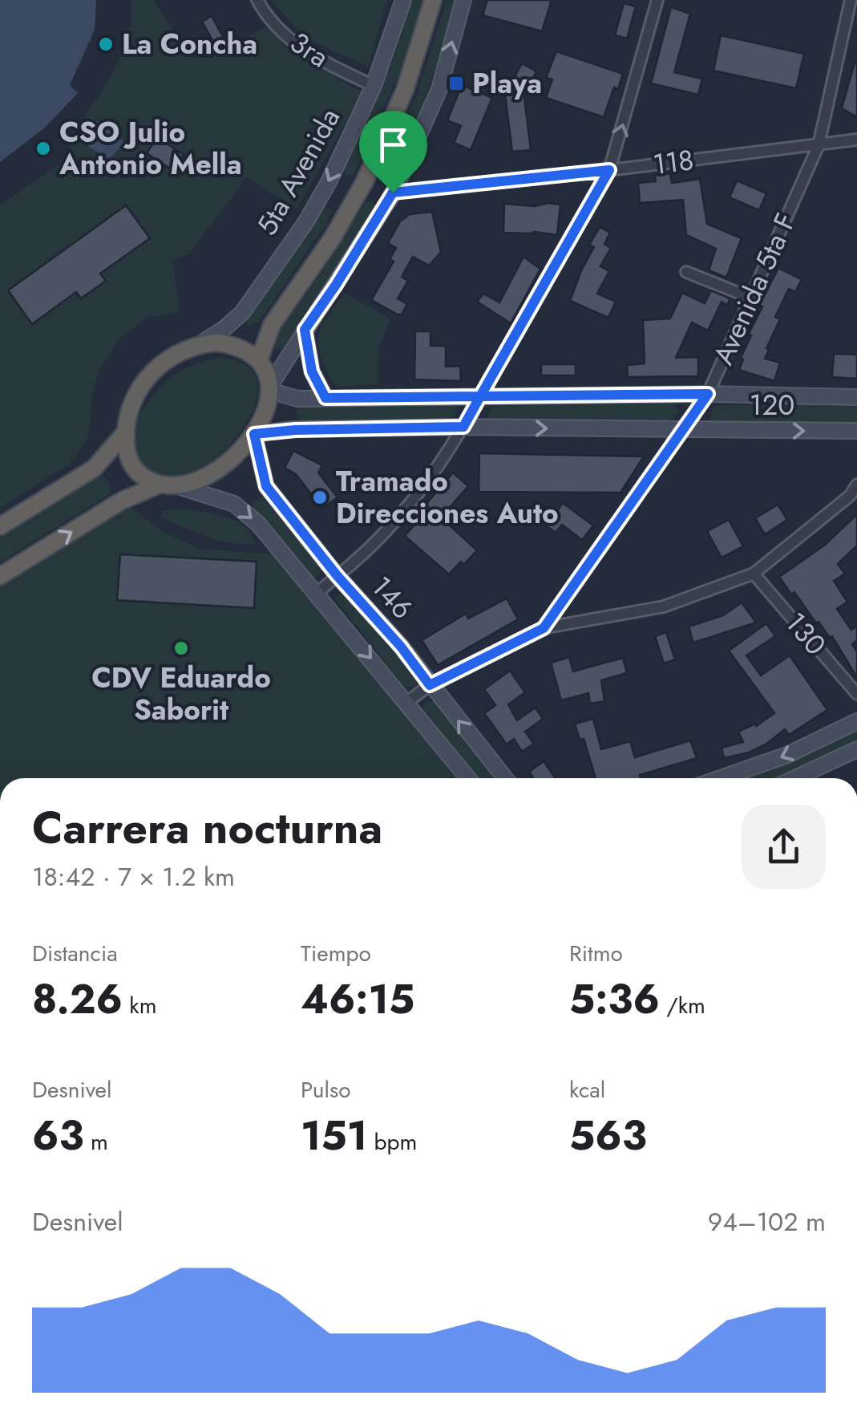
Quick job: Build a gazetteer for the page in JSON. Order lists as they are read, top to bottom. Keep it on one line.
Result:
{"streets":{"highway":["5ta Avenida"],"main road":["120","146"],"street":["3ra","118","Avenida 5ta F","130"]},"crossings":[["3ra","5ta Avenida"],["118","Avenida 5ta F"],["5ta Avenida","120"],["5ta Avenida","146"],["Avenida 5ta F","120"],["120","146"]],"places":{"other":["La Concha","CSO Julio Antonio Mella","Tramado Direcciones Auto","CDV Eduardo Saborit"],"transit":["Playa"]},"page":{"heading":["Carrera nocturna","18:42 · 7 × 1.2 km"],"stats":[["Distancia","8.26 km"],["Tiempo","46:15"],["Ritmo","5:36 /km"],["Desnivel","63 m"],["Pulso","151 bpm"],["kcal","563"]],"chart":["Desnivel","94–102 m"]}}
